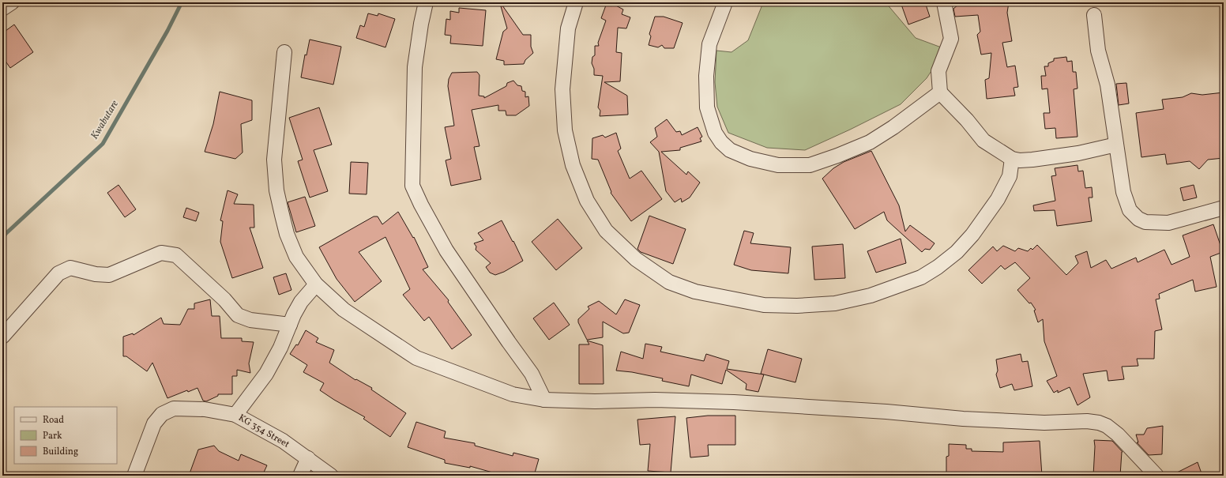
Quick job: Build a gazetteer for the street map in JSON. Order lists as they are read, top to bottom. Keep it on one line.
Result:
{"streets":{"street":["KG 354 Street"]},"water":["Kwabutare"],"legend":["Road","Park","Building"]}
